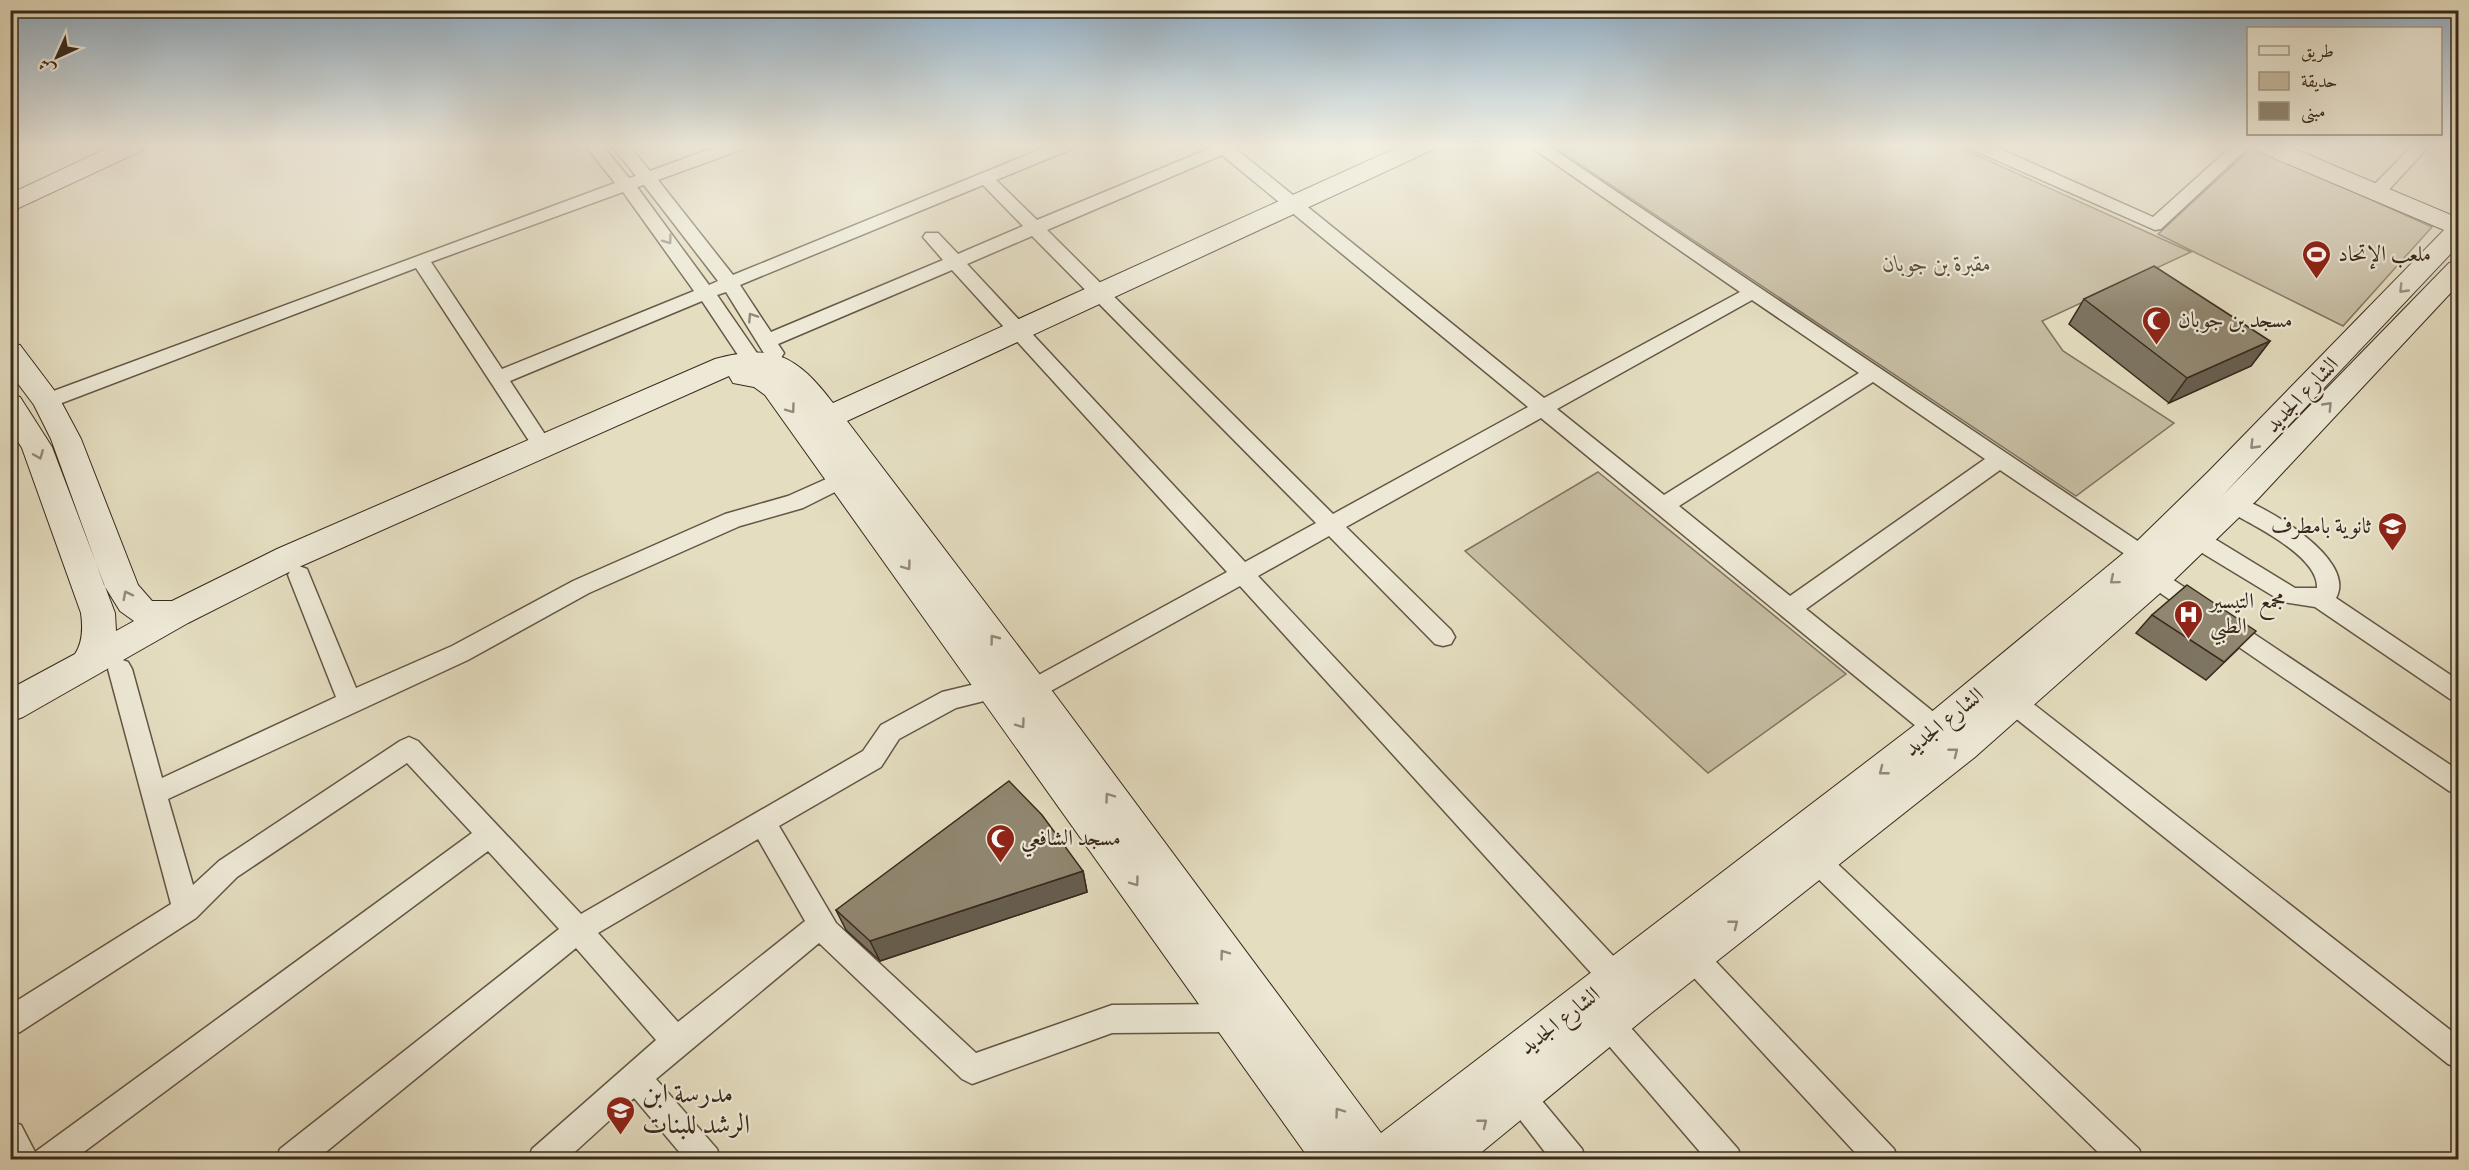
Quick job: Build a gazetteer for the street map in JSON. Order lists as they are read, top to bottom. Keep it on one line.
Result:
{"streets":{"street":["الشارع الجديد"]},"parks":["مقبرة بن جوبان"],"places":{"sports":["ملعب الإتحاد"],"mosque":["مسجد بن جوبان","مسجد الشافعي"],"school or university":["ثانوية بامطرف","مدرسة ابن الرشد للبنات"],"hospital":["مجمع التيسير الطبي"]},"legend":["طريق","حديقة","مبنى"],"north":"bottom left"}
